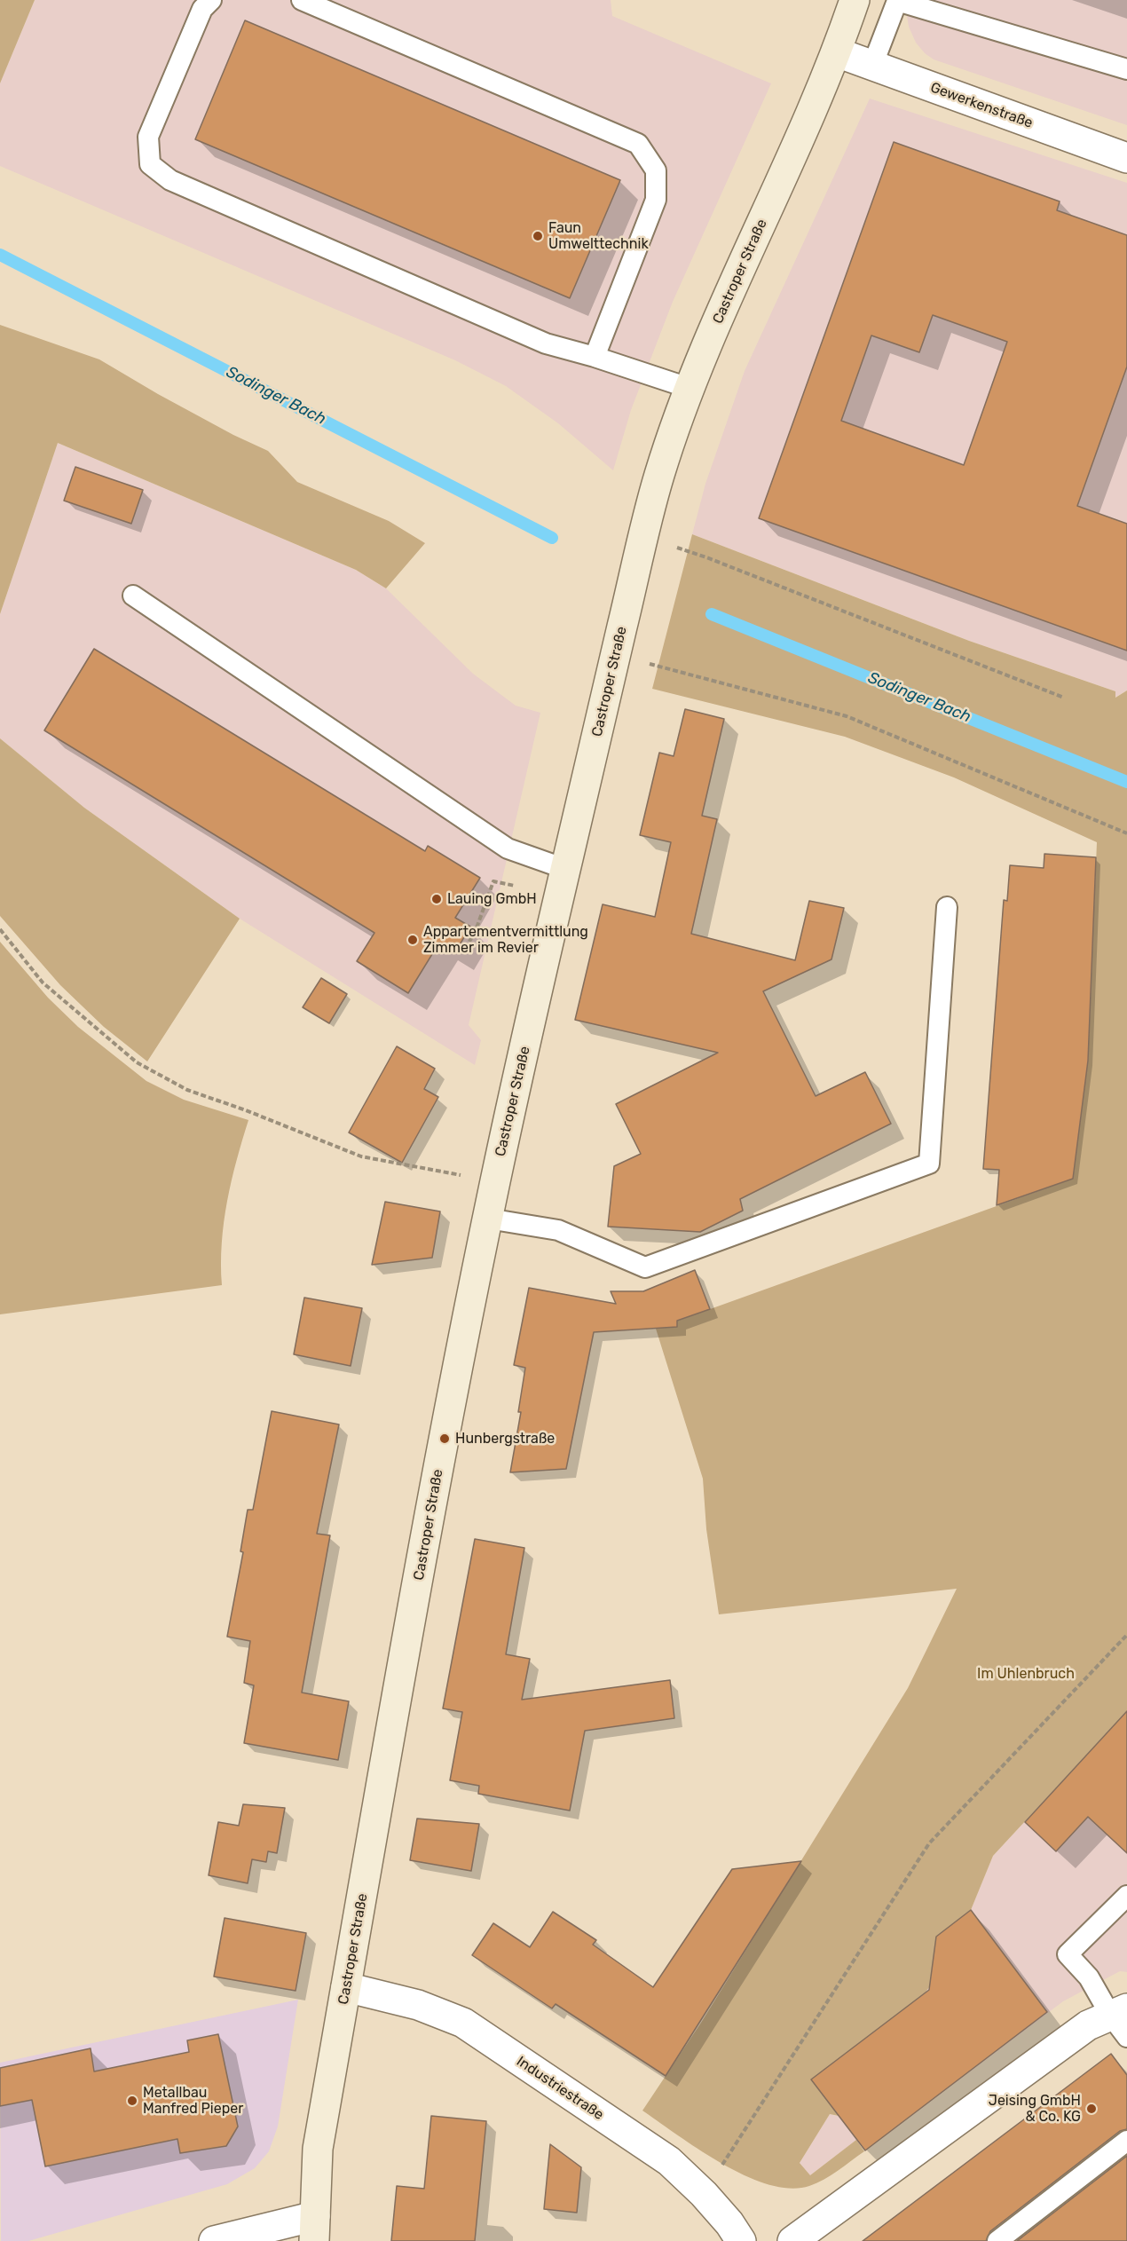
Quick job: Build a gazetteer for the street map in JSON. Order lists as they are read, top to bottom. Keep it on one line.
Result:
{"streets":{"main road":["Castroper Straße"],"street":["Gewerkenstraße","Industriestraße"]},"crossings":[["Gewerkenstraße","Castroper Straße"],["Castroper Straße","Industriestraße"]],"water":["Sodinger Bach"],"parks":["Im Uhlenbruch"],"places":["Faun Umwelttechnik","Lauing GmbH","Appartementvermittlung Zimmer im Revier","Hunbergstraße","Metallbau Manfred Pieper","Jeising GmbH & Co. KG"]}
